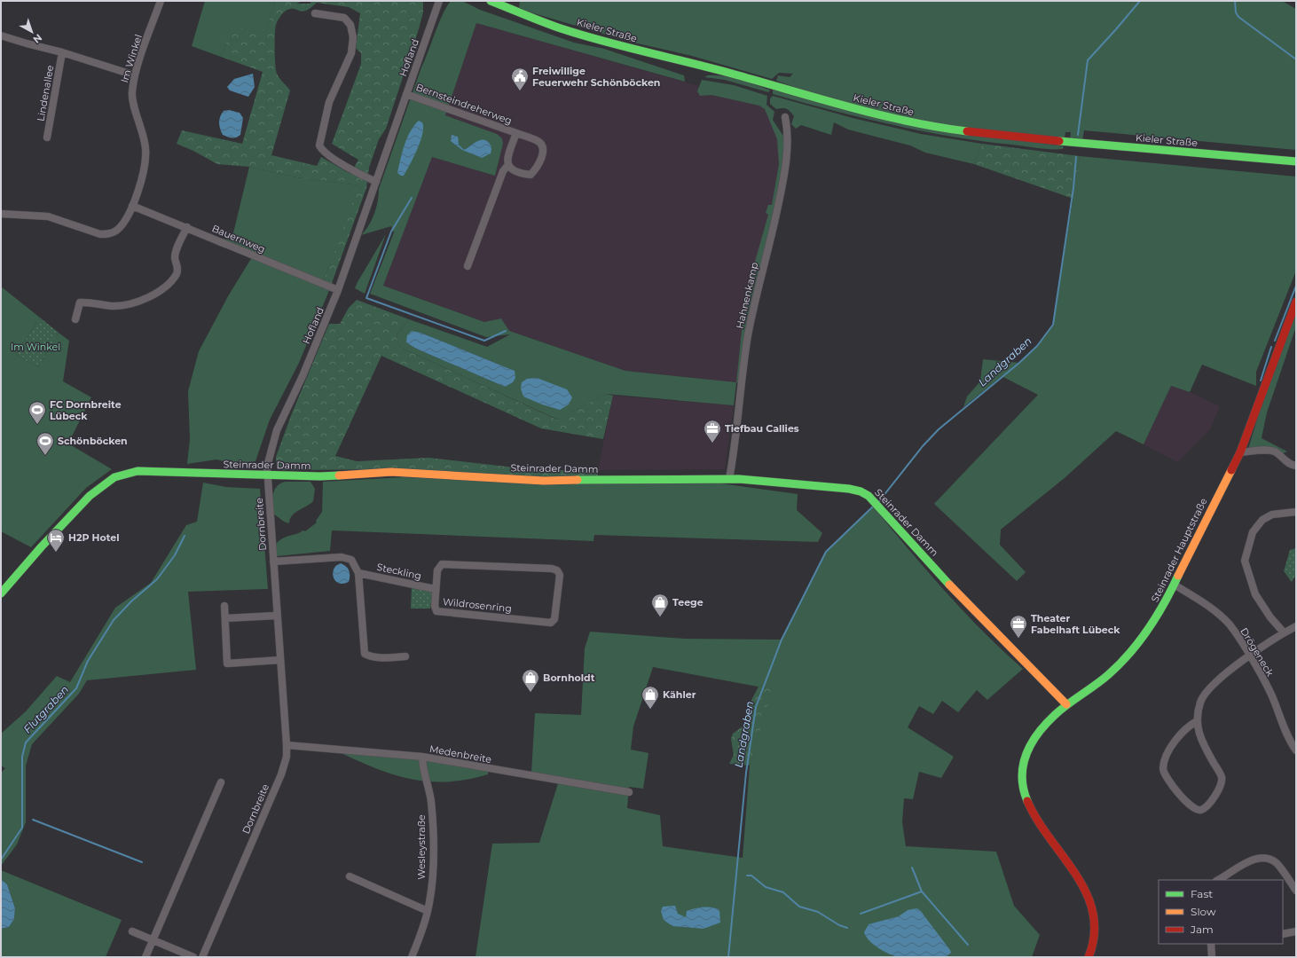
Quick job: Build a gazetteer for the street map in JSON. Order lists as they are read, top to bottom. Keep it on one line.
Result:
{"streets":{"main road":["Kieler Straße","Steinrader Damm","Steinrader Hauptstraße"],"street":["Hofland","Im Winkel","Lindenallee","Bernsteindreherweg","Bauernweg","Hahnenkamp","Dornbreite","Steckling","Wildrosenring","Drögeneck","Medenbreite","Wesleystraße"]},"crossings":[["Hofland","Bernsteindreherweg"],["Hofland","Bauernweg"],["Hofland","Steinrader Damm"],["Hofland","Dornbreite"],["Im Winkel","Bauernweg"],["Hahnenkamp","Steinrader Damm"],["Steinrader Damm","Dornbreite"],["Steinrader Damm","Steinrader Hauptstraße"],["Dornbreite","Medenbreite"],["Steinrader Hauptstraße","Drögeneck"],["Steckling","Wildrosenring"],["Medenbreite","Wesleystraße"]],"water":["Landgraben","Flutgraben"],"parks":["Im Winkel"],"places":{"public building":["Freiwillige Feuerwehr Schönböcken"],"sports":["FC Dornbreite Lübeck","Schönböcken"],"office":["Tiefbau Callies","Theater Fabelhaft Lübeck"],"hotel":["H2P Hotel"],"shop":["Teege","Bornholdt","Kähler"]},"legend":["Fast","Slow","Jam"],"north":"bottom right"}
